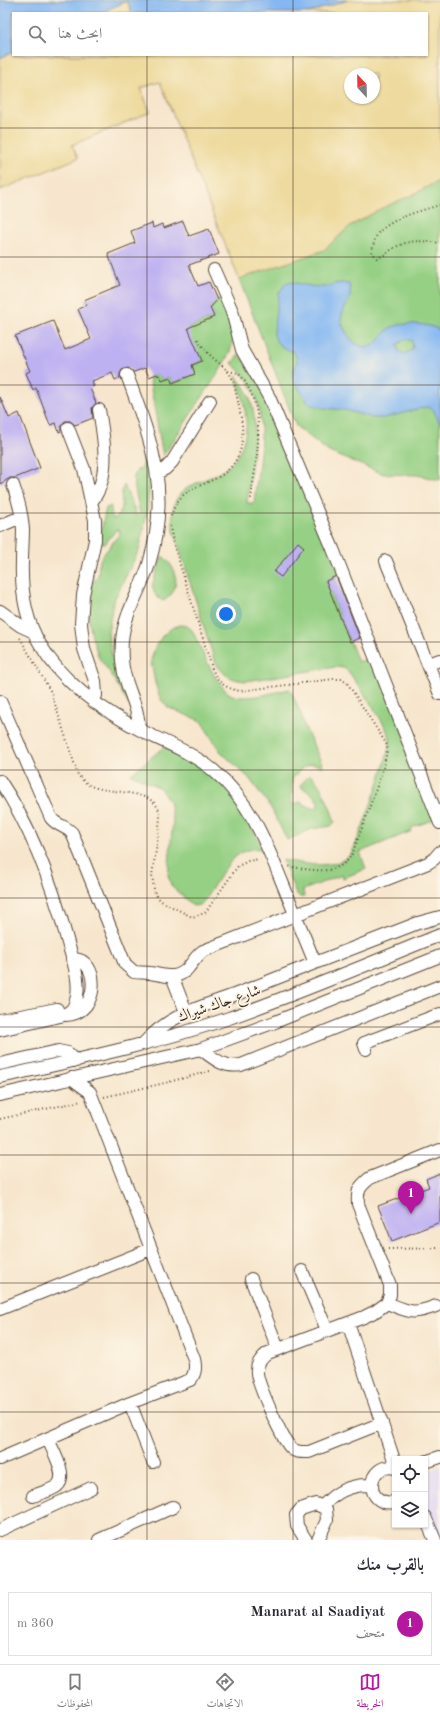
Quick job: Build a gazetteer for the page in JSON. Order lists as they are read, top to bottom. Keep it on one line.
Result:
{"streets":{"street":["شارع جاك شيراك"]},"north":"top","page":{"search":"ابحث هنا","pins":"1","heading":"بالقرب منك","list":[{"mark":"1","name":"Manarat al Saadiyat","note":"متحف","value":"360 m"}],"nav":["الخريطة","الاتجاهات","المحفوظات"]}}
